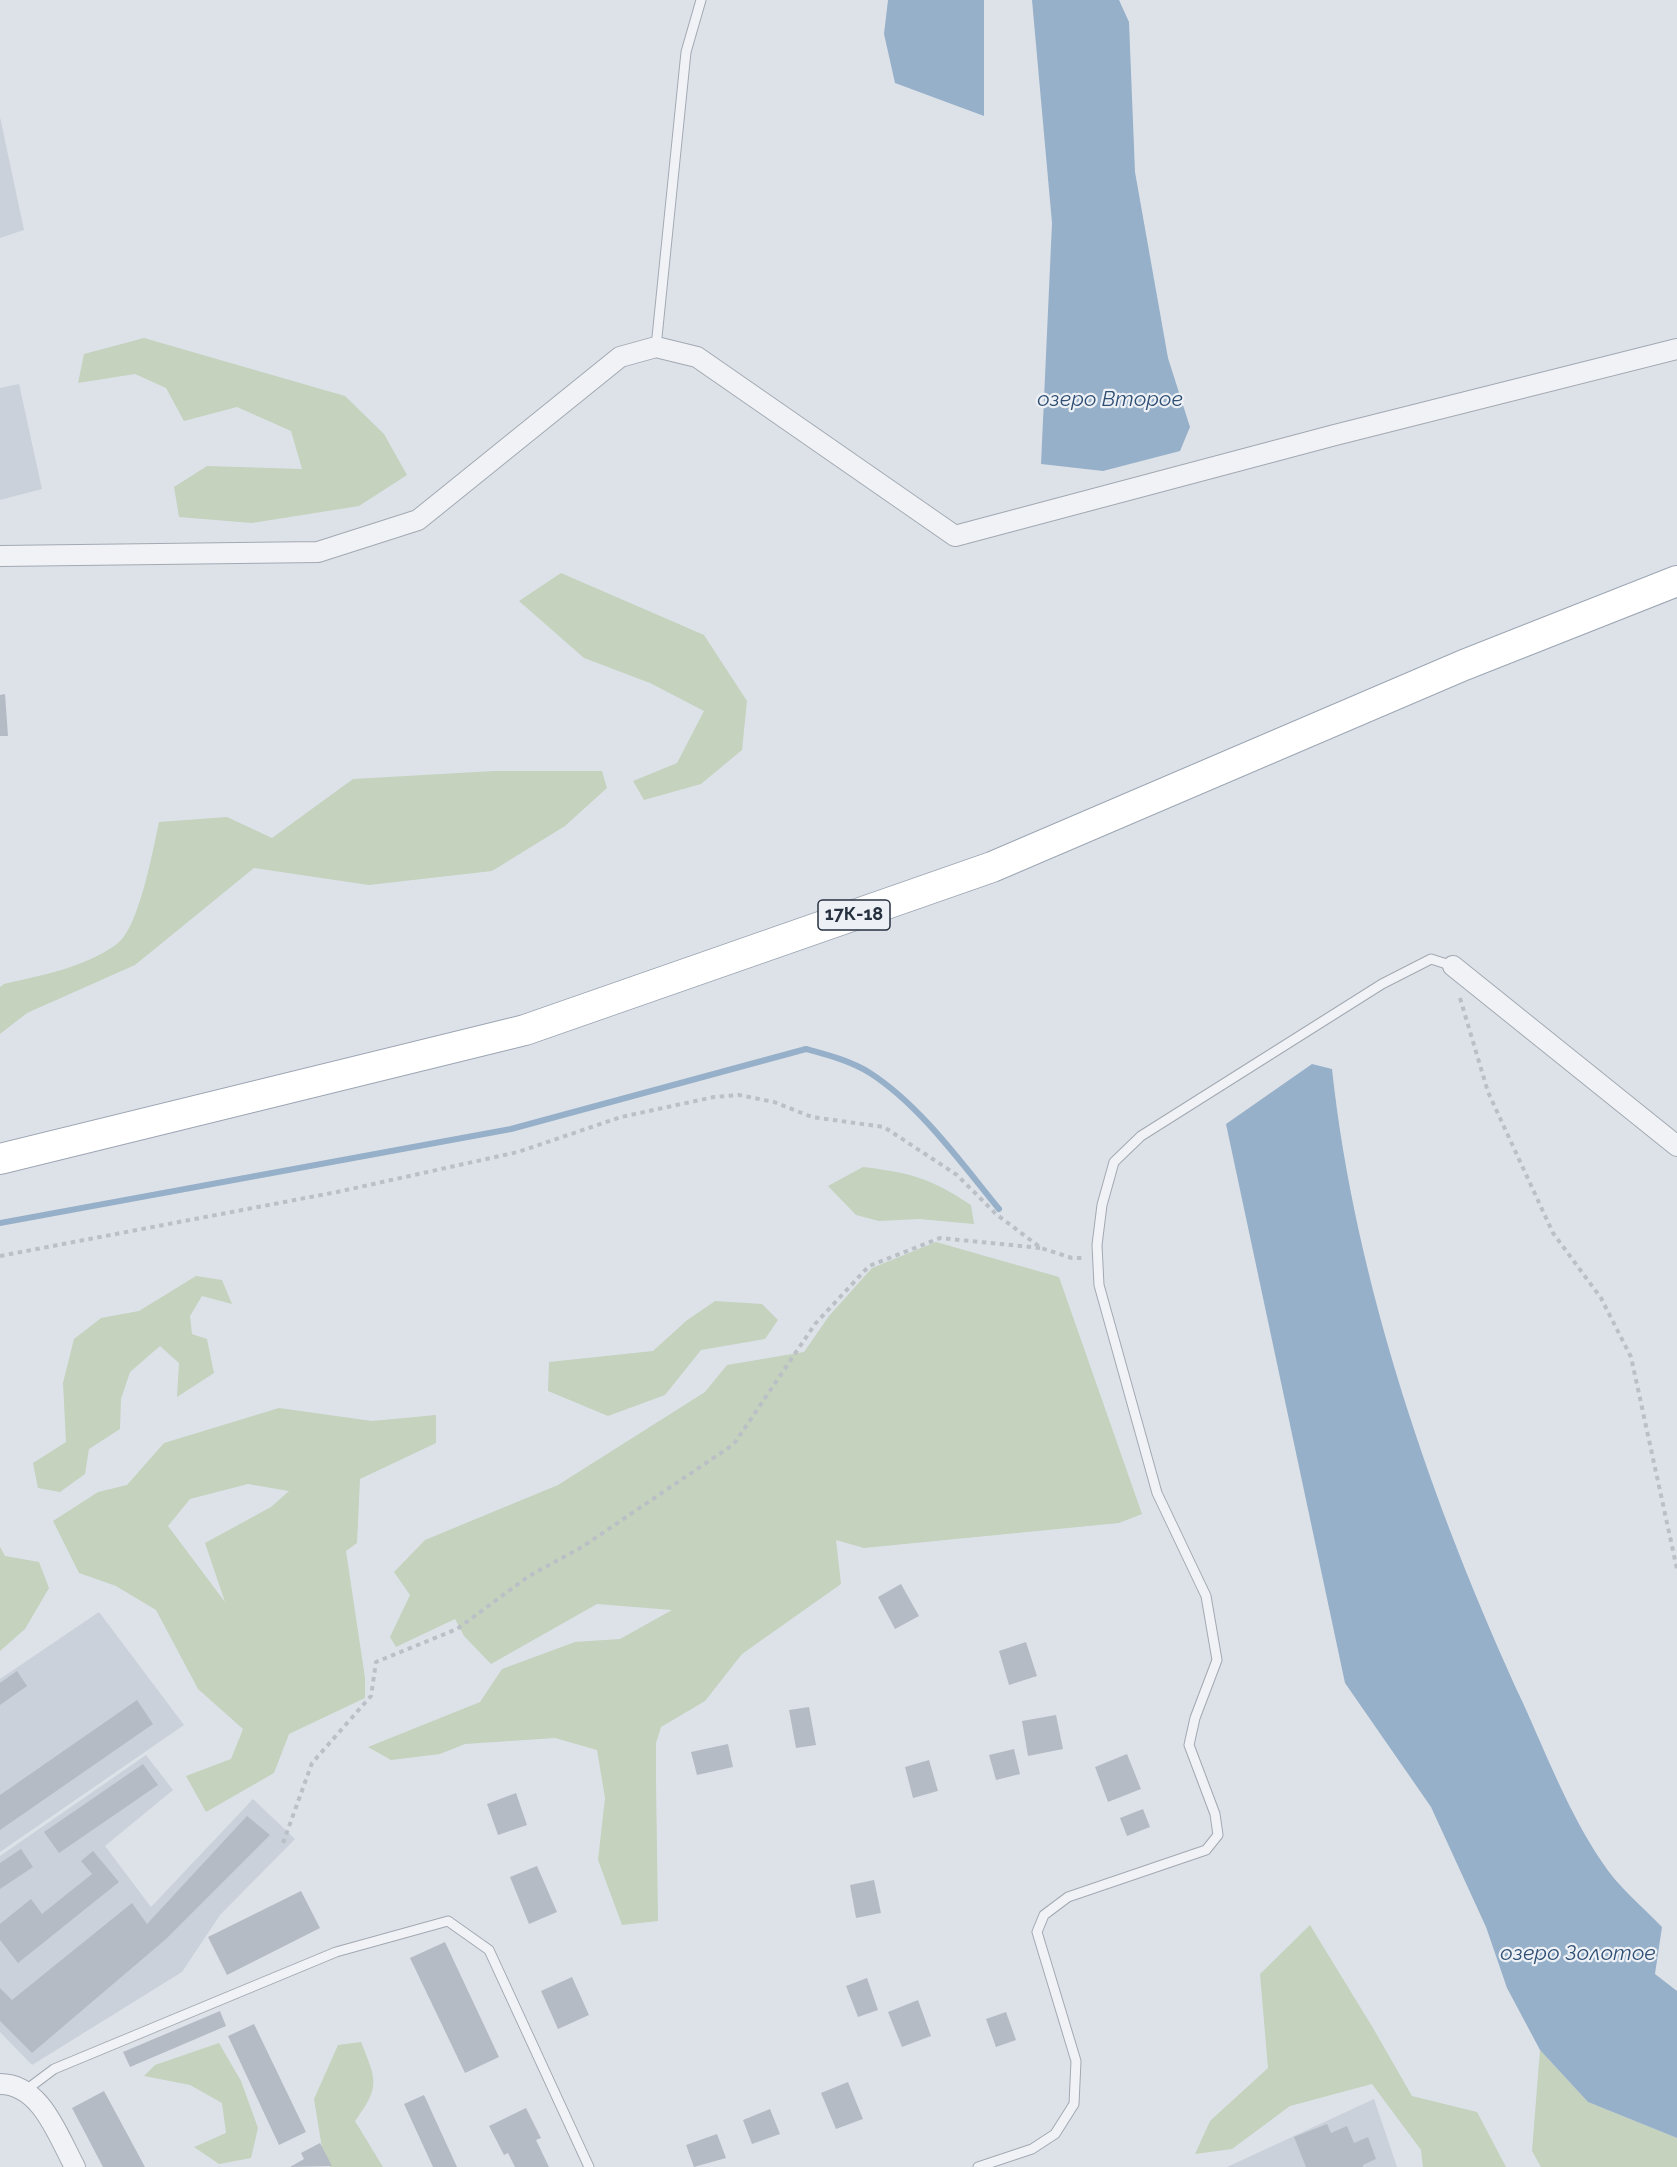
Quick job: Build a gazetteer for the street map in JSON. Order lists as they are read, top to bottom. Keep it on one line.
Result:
{"streets":{"main road":["17К-18"]},"water":["озеро Второе","озеро Золотое"]}
